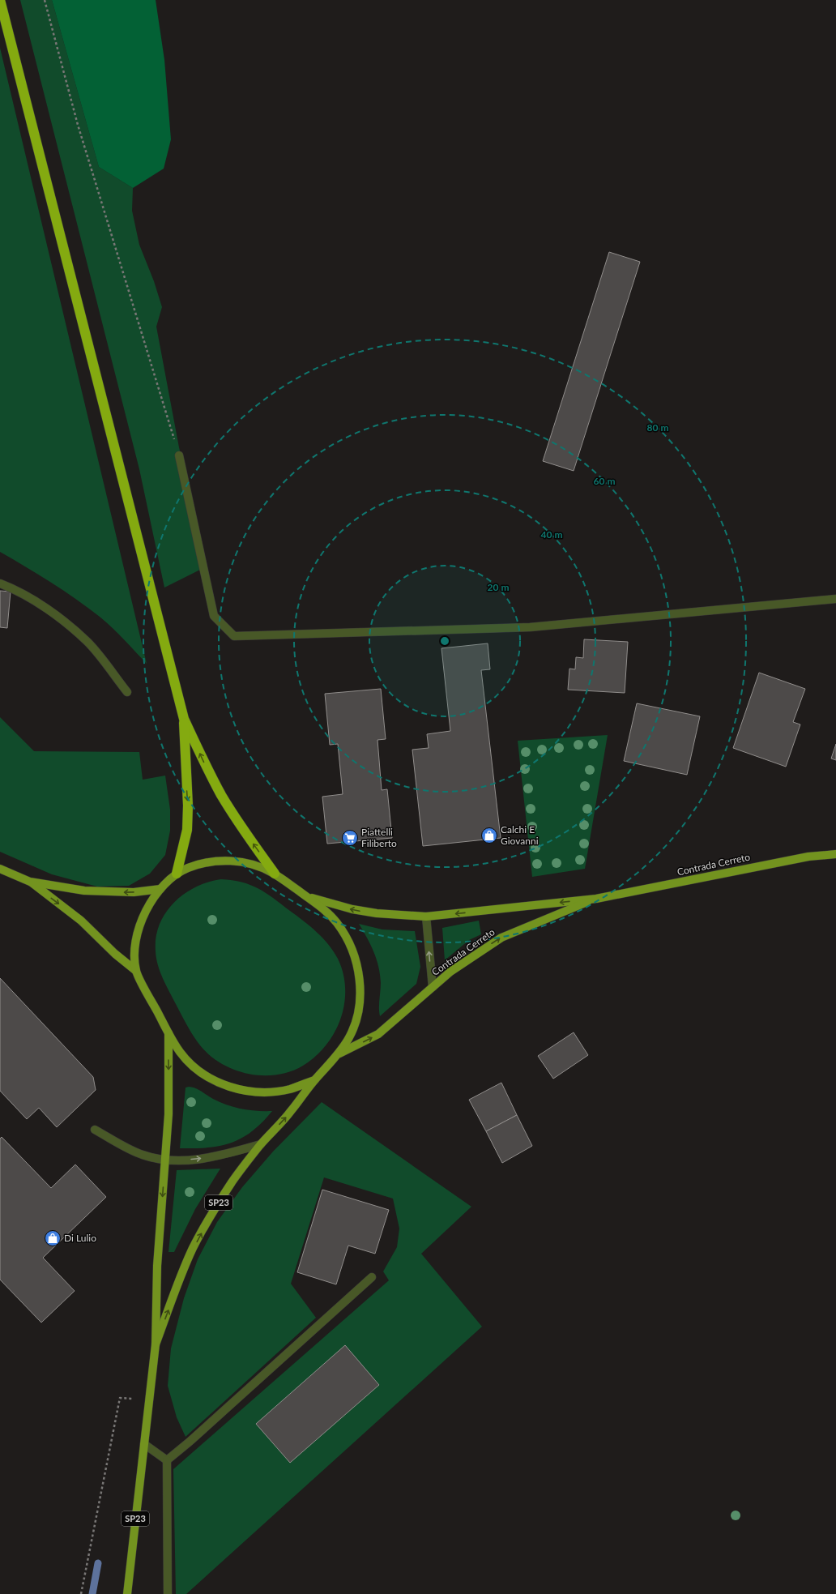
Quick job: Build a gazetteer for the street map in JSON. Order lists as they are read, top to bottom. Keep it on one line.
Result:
{"streets":{"main road":["Contrada Cerreto","SP23"]},"places":{"shop":["Calchi E Giovanni","Di Lulio"],"supermarket":["Piattelli Filiberto"]},"rings":["80 m","60 m","40 m","20 m"]}
